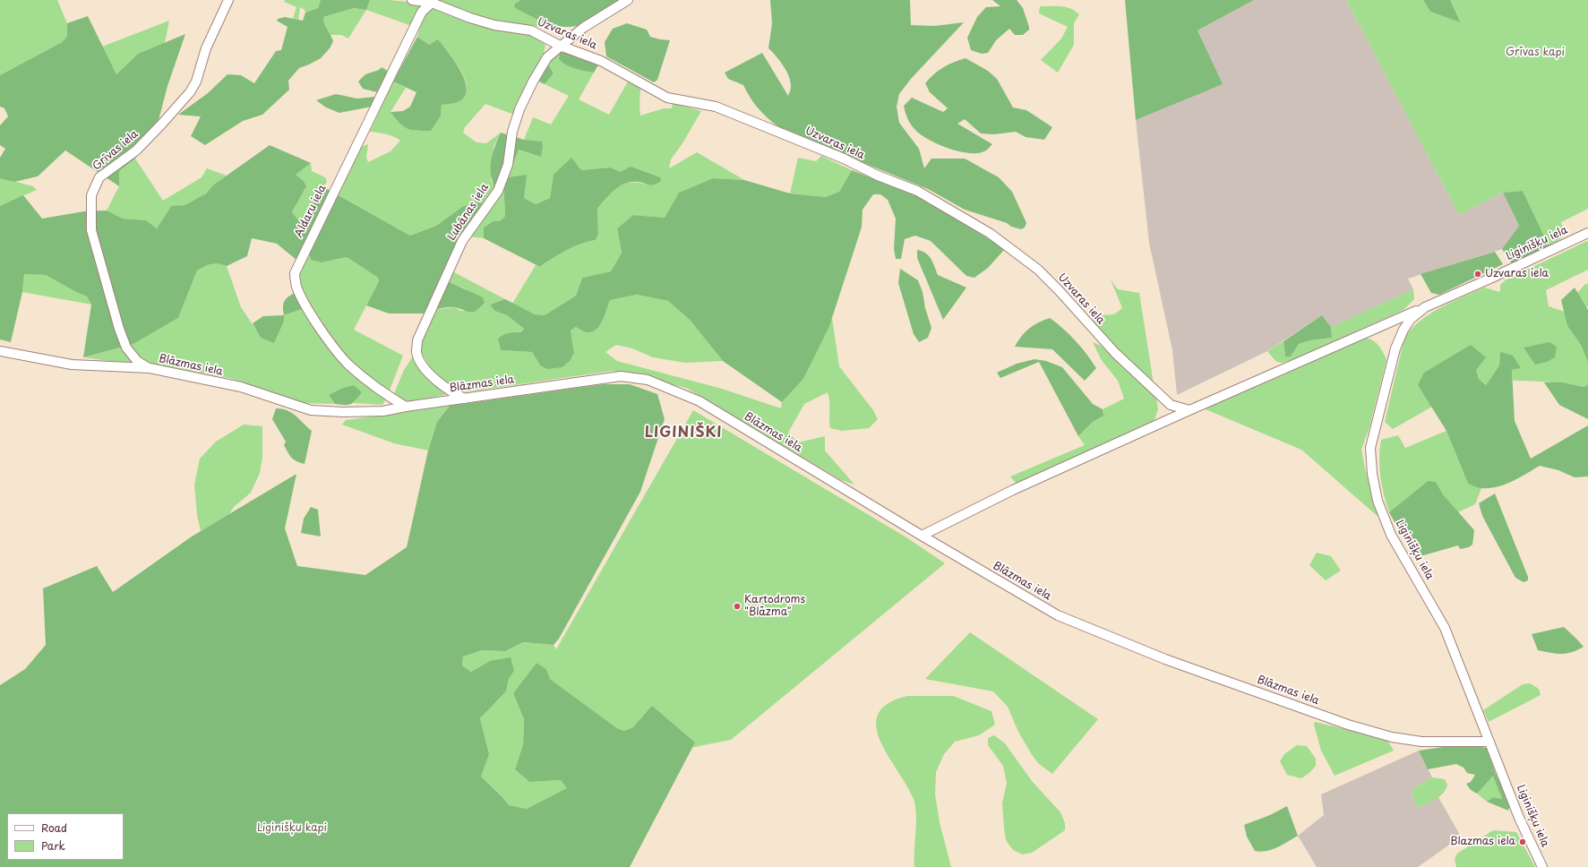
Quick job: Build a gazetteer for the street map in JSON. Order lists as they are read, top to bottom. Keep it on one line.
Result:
{"streets":{"street":["Uzvaras iela","Grīvas iela","Aldaru iela","Lubānas iela","Liginišķu iela","Blāzmas iela"]},"crossings":[["Uzvaras iela","Aldaru iela"],["Uzvaras iela","Lubānas iela"],["Grīvas iela","Blāzmas iela"],["Aldaru iela","Blāzmas iela"],["Lubānas iela","Blāzmas iela"],["Liginišķu iela","Blāzmas iela"]],"districts":["LIGINIŠKI"],"parks":["Grīvas kapi","Liginišķu kapi"],"places":["Uzvaras iela","Kartodroms \"Blāzma\"","Blazmas iela"],"legend":["Road","Park"]}
